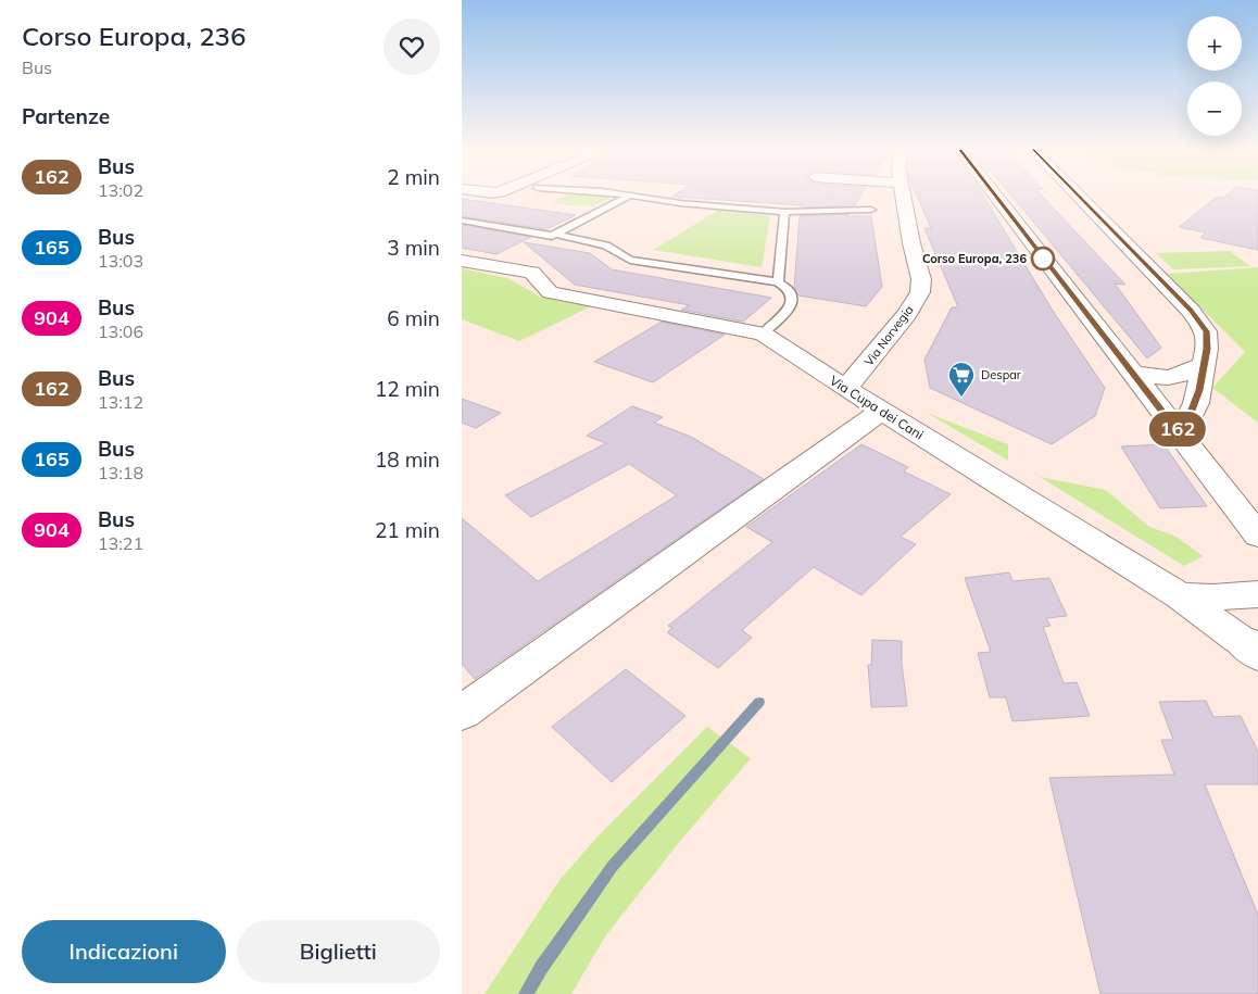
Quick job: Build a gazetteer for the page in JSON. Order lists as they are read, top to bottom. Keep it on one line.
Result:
{"streets":{"street":["Via Norvegia","Via Cupa dei Cani"]},"crossings":[["Via Norvegia","Via Cupa dei Cani"]],"places":{"other":["Corso Europa, 236"],"supermarket":["Despar"]},"lines":["bus line 162"],"page":{"heading":[["Corso Europa, 236","Bus"],"Partenze"],"on_map":"162","map_buttons":["+","−"],"list":[{"mark":"162","name":"Bus","note":"13:02","value":"2 min"},{"mark":"165","name":"Bus","note":"13:03","value":"3 min"},{"mark":"904","name":"Bus","note":"13:06","value":"6 min"},{"mark":"162","name":"Bus","note":"13:12","value":"12 min"},{"mark":"165","name":"Bus","note":"13:18","value":"18 min"},{"mark":"904","name":"Bus","note":"13:21","value":"21 min"}],"buttons":["Indicazioni","Biglietti"]}}
